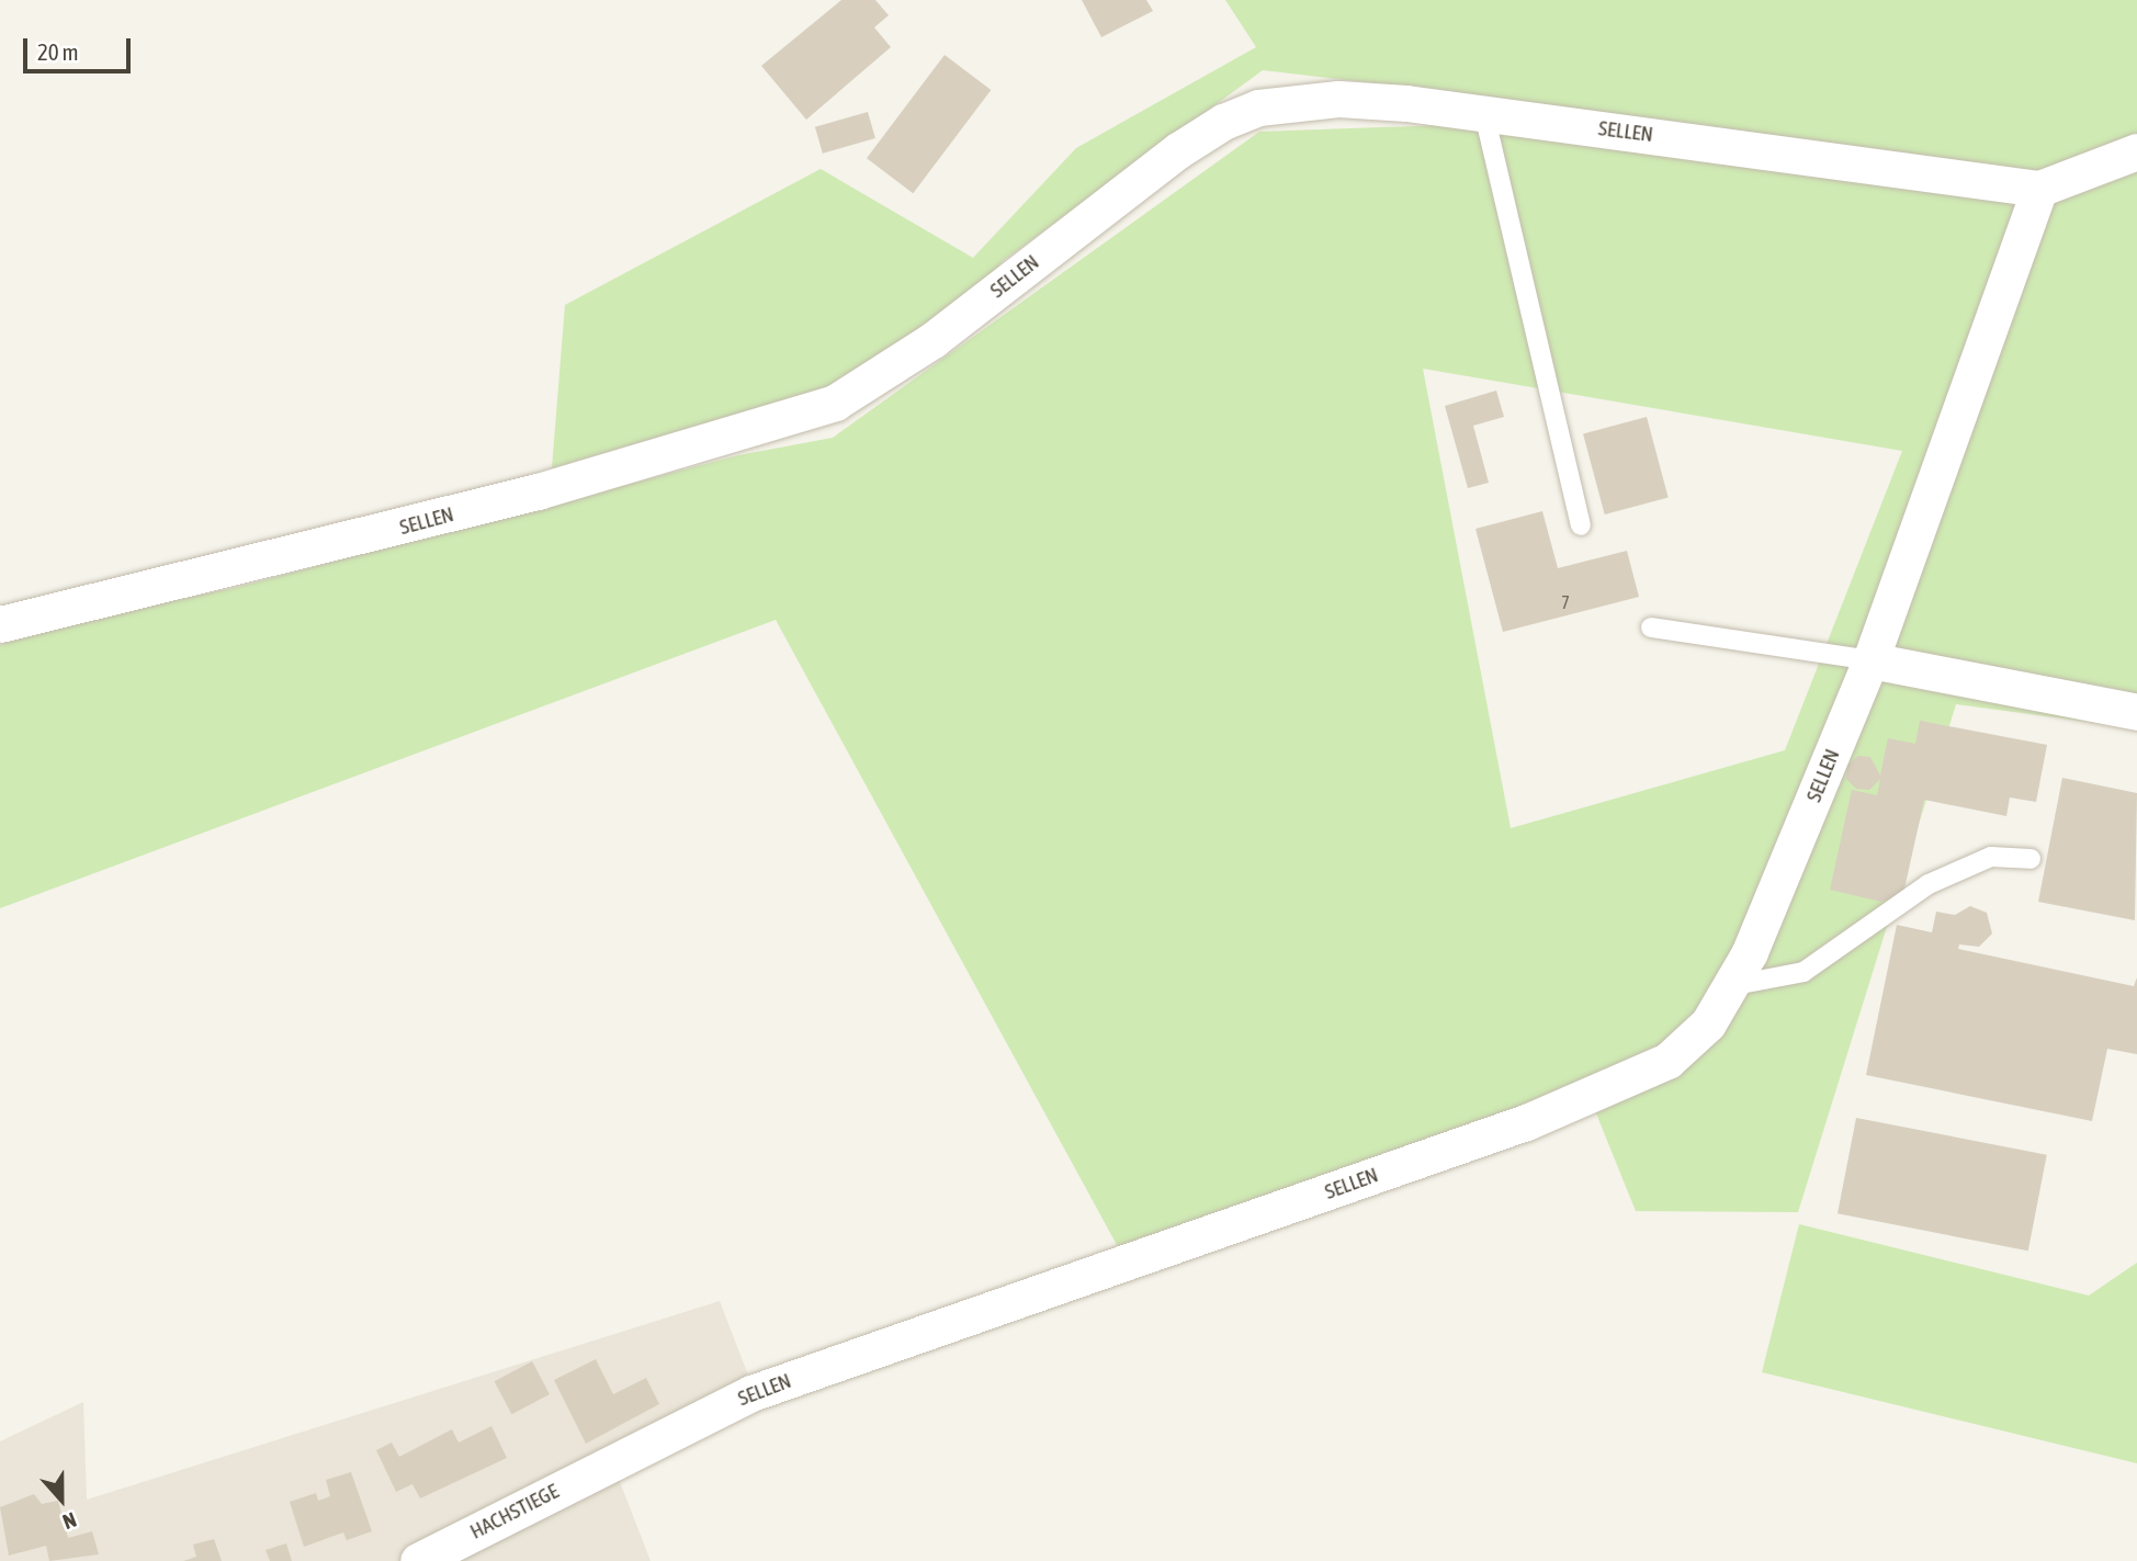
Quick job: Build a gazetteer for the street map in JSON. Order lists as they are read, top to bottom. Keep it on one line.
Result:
{"streets":{"street":["SELLEN","HACHSTIEGE"]},"crossings":[["SELLEN","HACHSTIEGE"]],"house_numbers":["7"],"scale_bar":"20 m","north":"bottom"}
